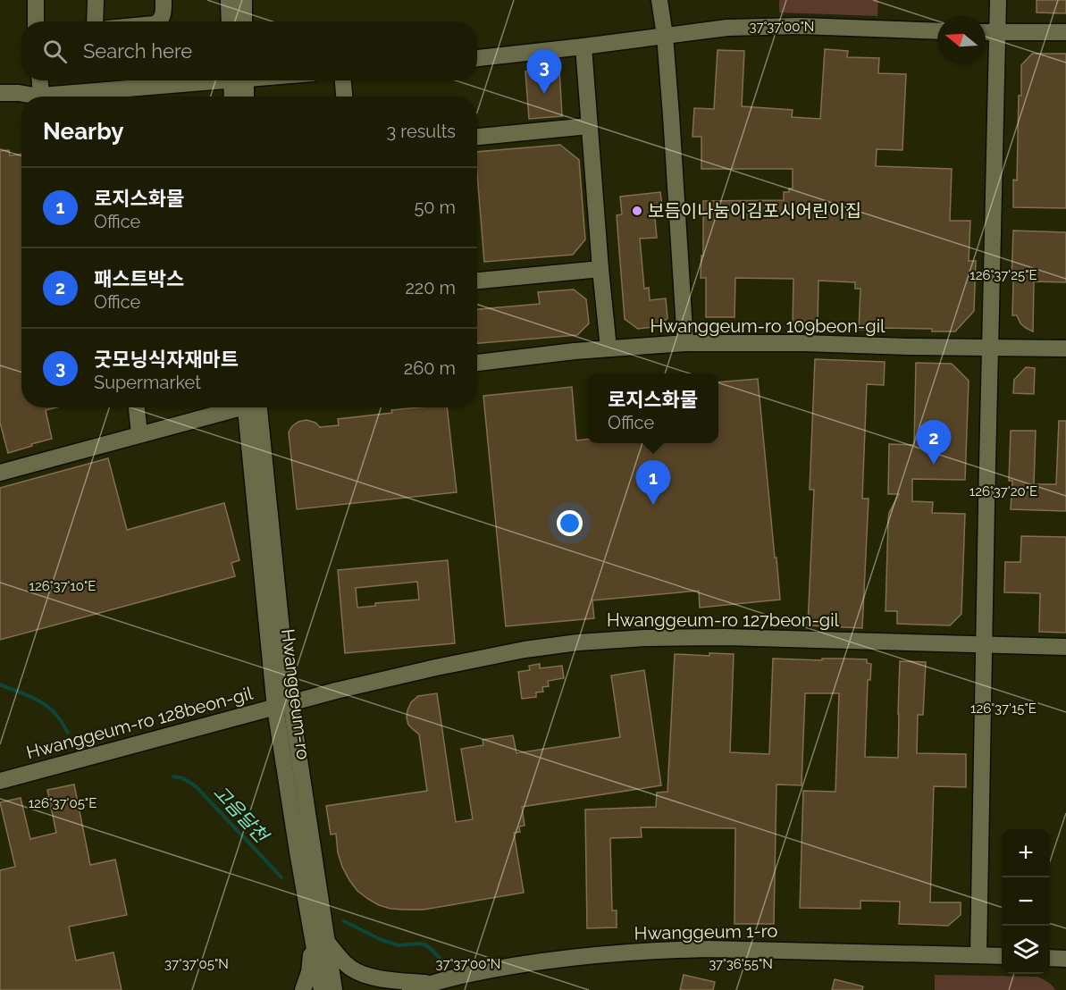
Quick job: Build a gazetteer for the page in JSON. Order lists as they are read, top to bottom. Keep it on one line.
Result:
{"streets":{"street":["Hwanggeum-ro 109beon-gil","Hwanggeum-ro 127beon-gil","Hwanggeum-ro","Hwanggeum-ro 128beon-gil","Hwanggeum 1-ro"]},"crossings":[["Hwanggeum-ro 127beon-gil","Hwanggeum-ro"],["Hwanggeum-ro 127beon-gil","Hwanggeum-ro 128beon-gil"],["Hwanggeum-ro","Hwanggeum-ro 128beon-gil"]],"water":["고음달천"],"places":["보듬이나눔이김포시어린이집"],"north":"left","page":{"search":"Search here","pins":["3","2","1"],"heading":["Nearby","3 results"],"list":[{"mark":"1","name":"로지스화물","note":"Office","value":"50 m"},{"mark":"2","name":"패스트박스","note":"Office","value":"220 m"},{"mark":"3","name":"굿모닝식자재마트","note":"Supermarket","value":"260 m"}],"popup":["로지스화물","Office"],"map_buttons":["+","−"]},"coordinates":["37°37'00\"N","126°37'25\"E","126°37'20\"E","126°37'10\"E","126°37'15\"E","126°37'05\"E","37°37'05\"N","37°36'55\"N"]}
